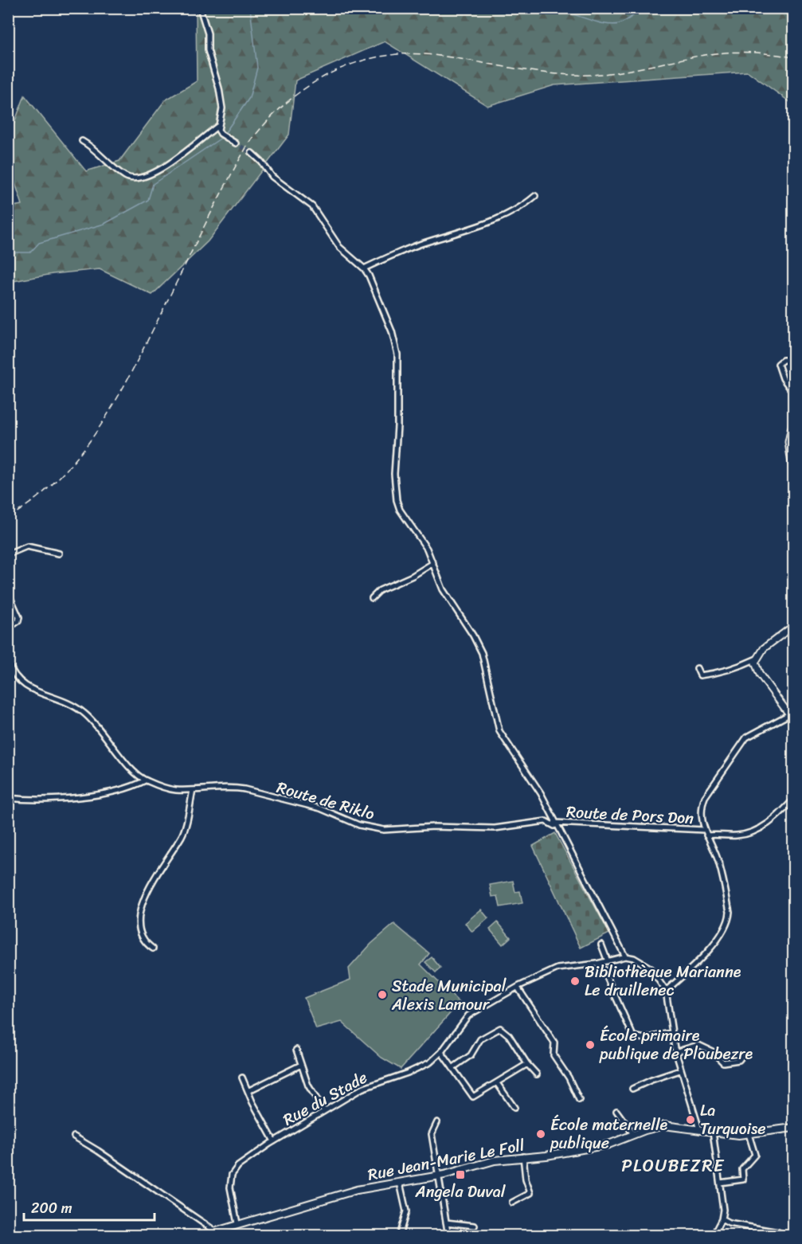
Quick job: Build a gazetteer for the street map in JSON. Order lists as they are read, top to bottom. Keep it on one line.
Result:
{"streets":{"main road":["Rue Jean-Marie Le Foll"],"street":["Route de Riklo","Route de Pors Don","Rue du Stade"]},"crossings":[["Rue du Stade","Rue Jean-Marie Le Foll"]],"districts":["PLOUBEZRE"],"places":{"other":["Bibliothèque Marianne Le druillenec","Stade Municipal Alexis Lamour","École primaire publique de Ploubezre","La Turquoise","École maternelle publique"],"transit":["Angela Duval"]},"scale_bar":"200 m"}
